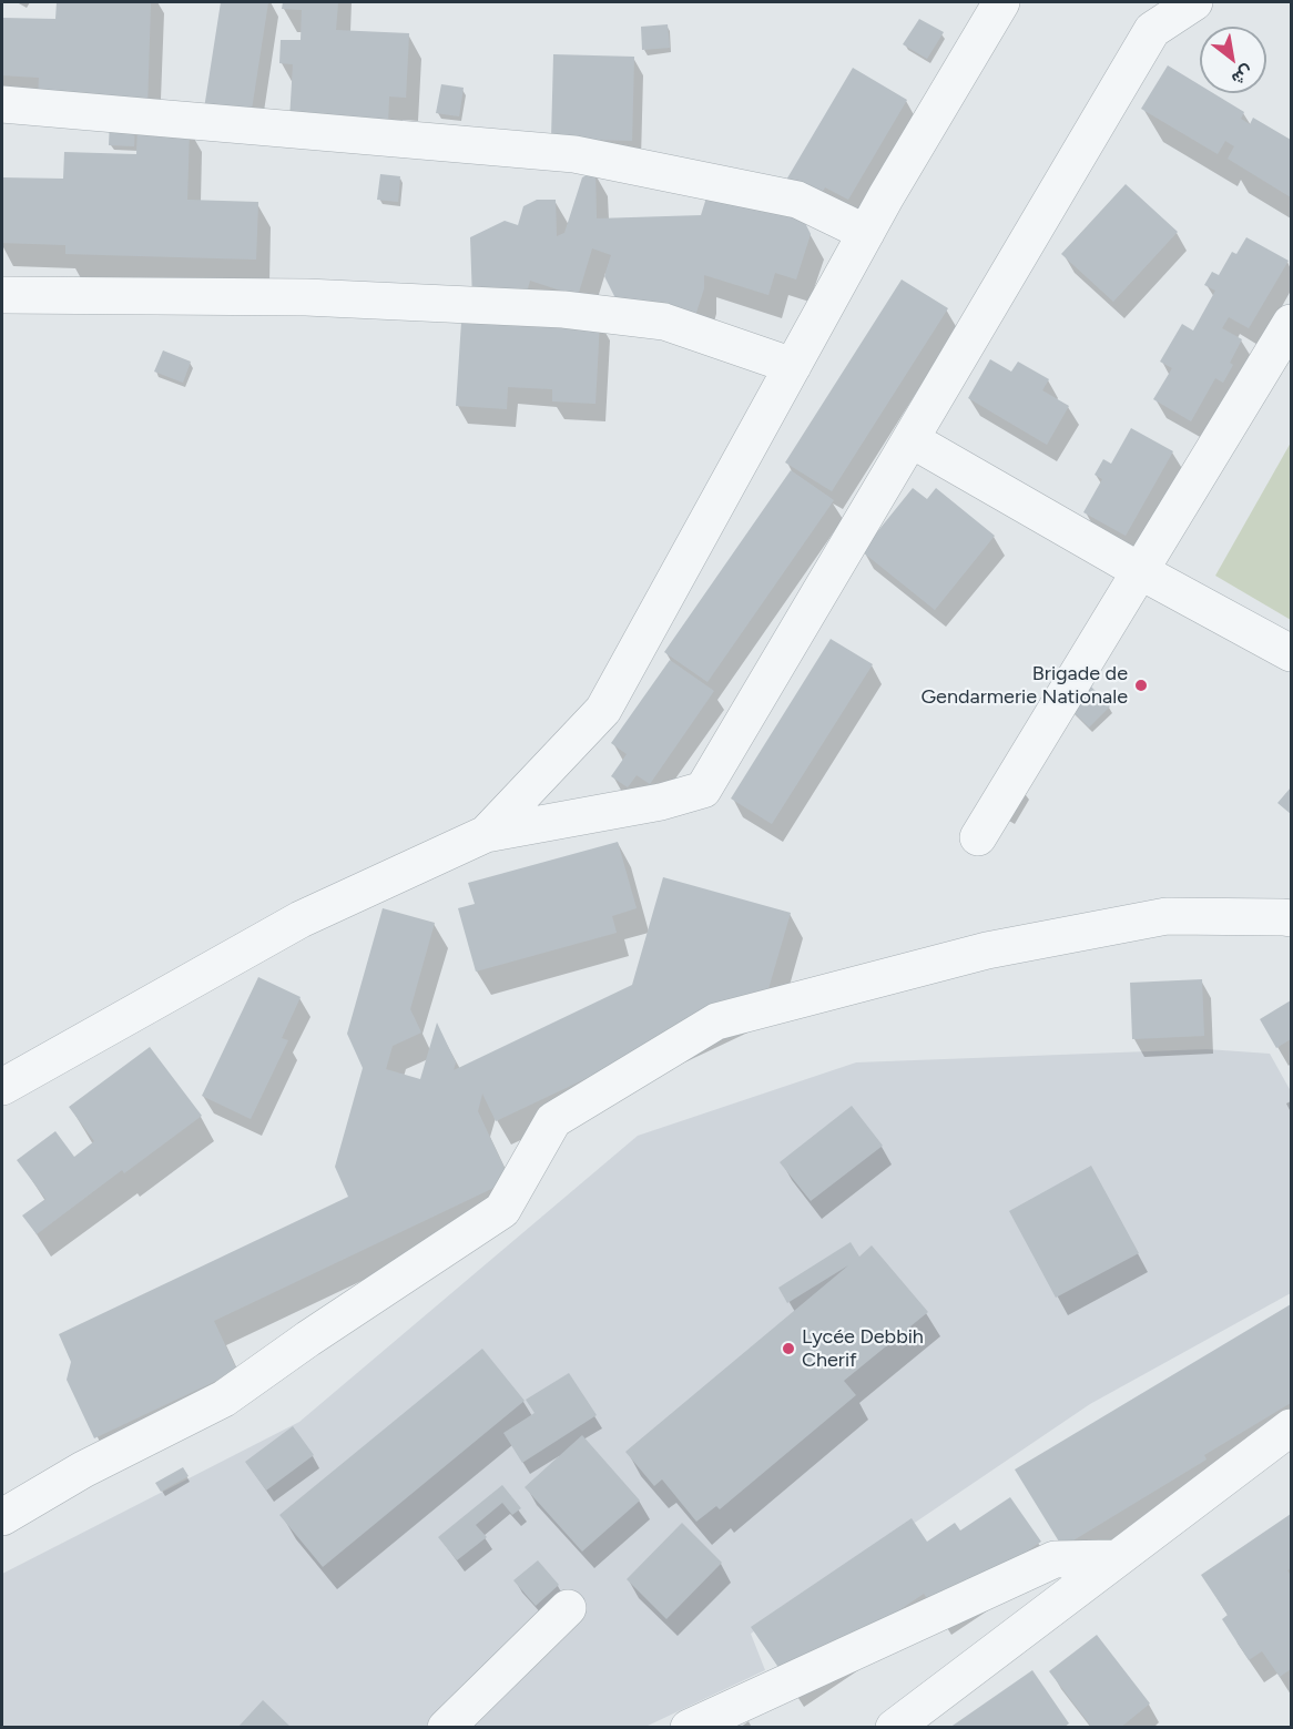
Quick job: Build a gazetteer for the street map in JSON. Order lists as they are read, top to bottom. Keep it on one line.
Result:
{"places":["Brigade de Gendarmerie Nationale","Lycée Debbih Cherif"],"north":"bottom right"}
